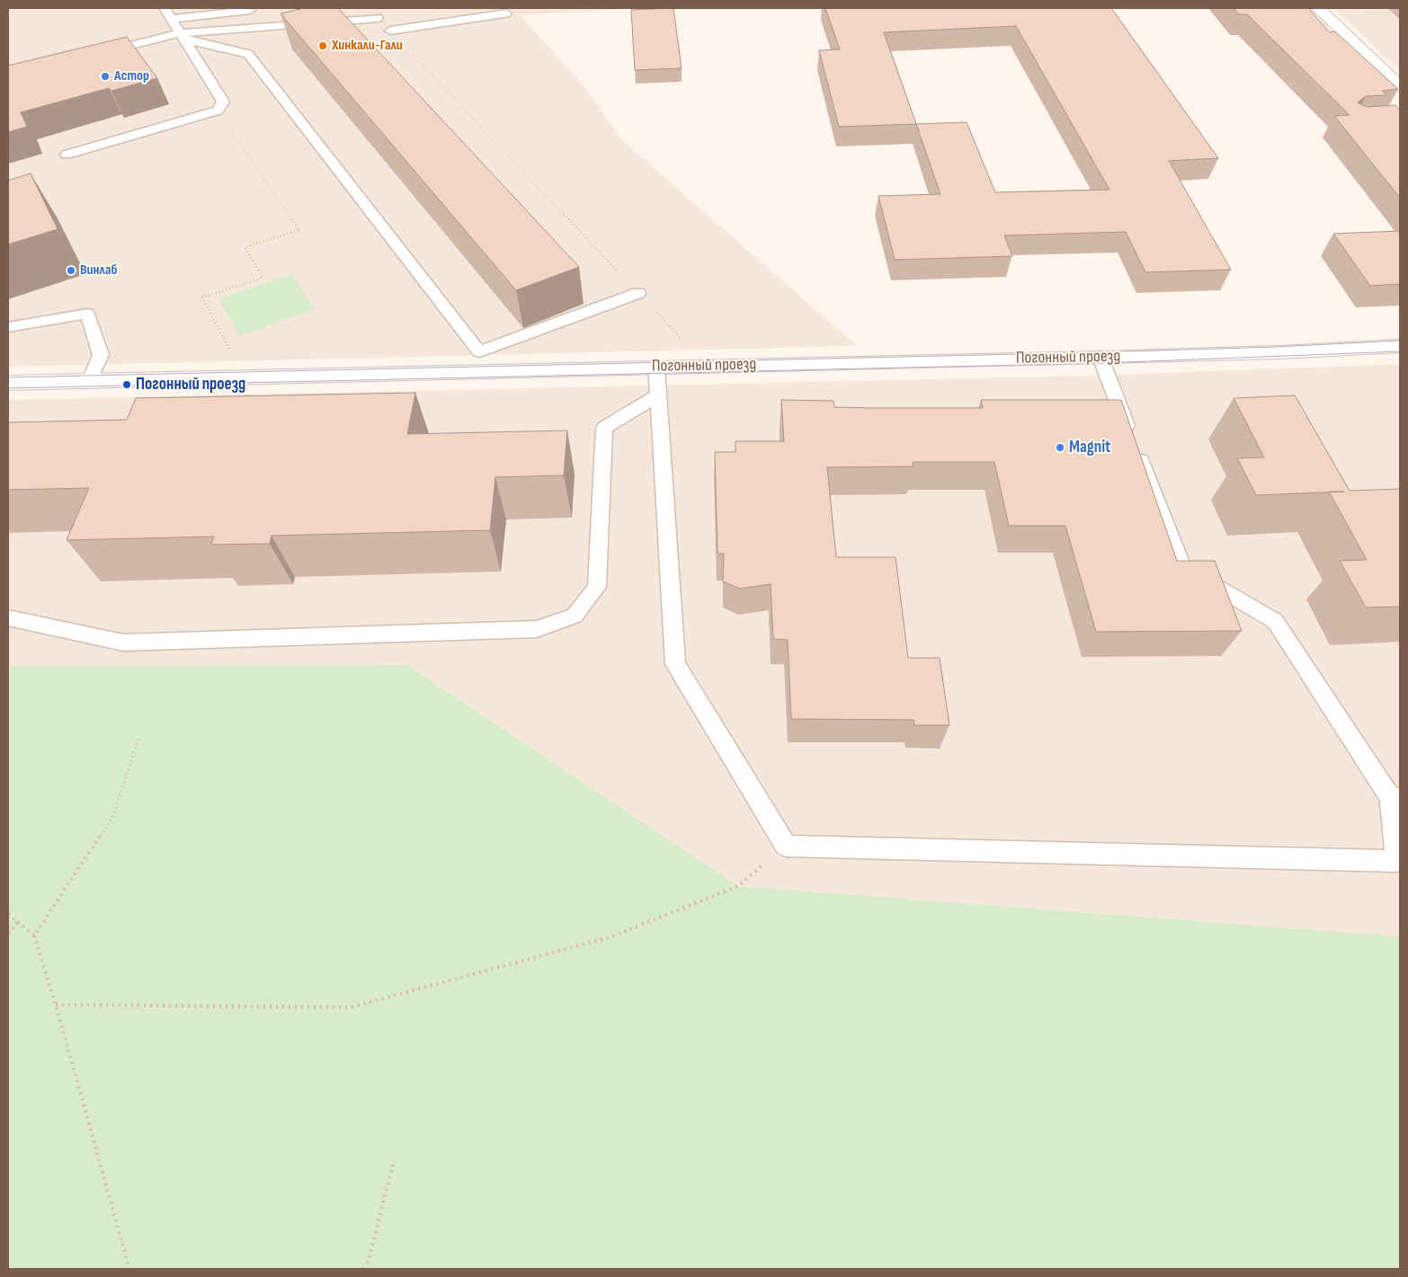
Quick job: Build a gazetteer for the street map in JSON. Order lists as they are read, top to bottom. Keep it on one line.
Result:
{"streets":{"street":["Погонный проезд"]},"places":["Хинкали-Гали","Астор","Винлаб","Погонный проезд","Magnit"]}
